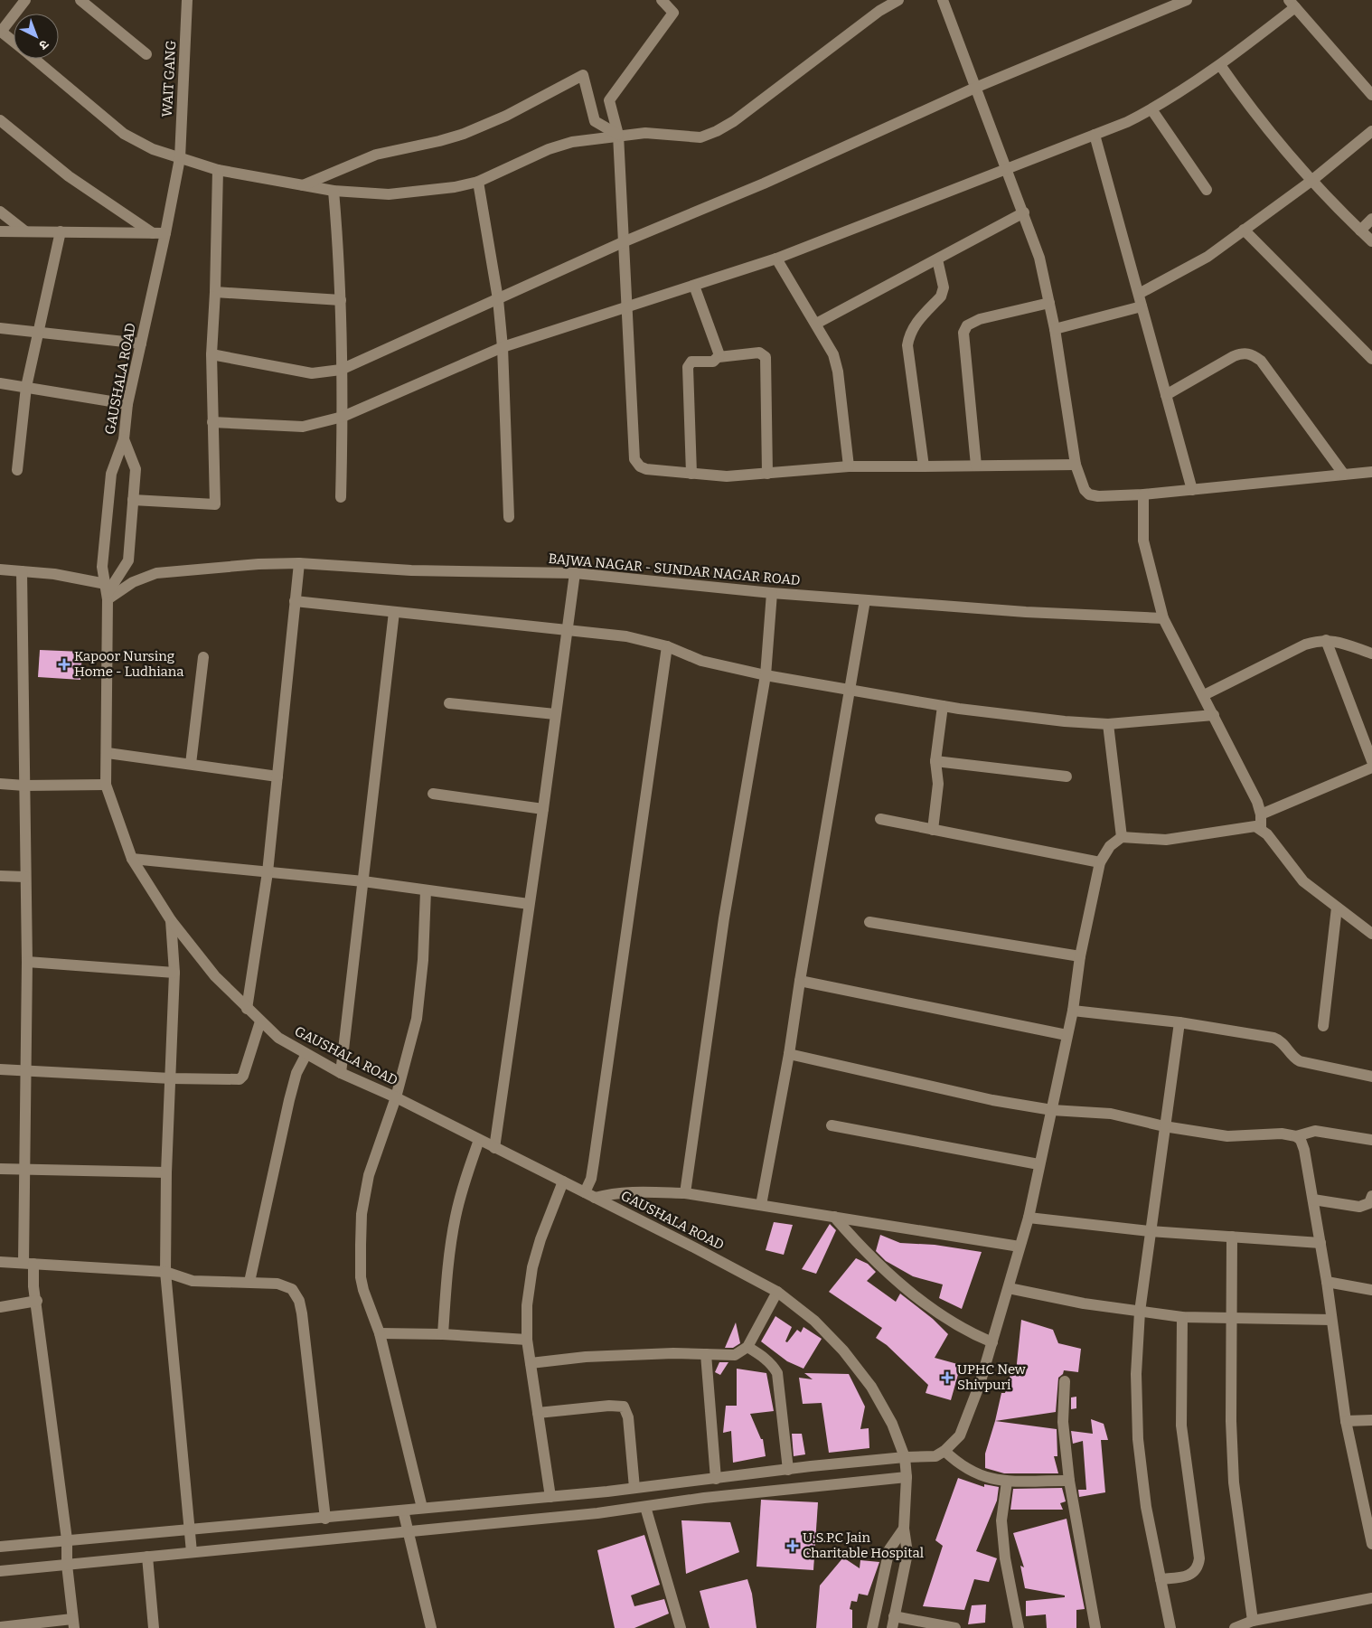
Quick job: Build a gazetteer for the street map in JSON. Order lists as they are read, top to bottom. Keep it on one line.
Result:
{"streets":{"street":["WAIT GANG","GAUSHALA ROAD","BAJWA NAGAR - SUNDAR NAGAR ROAD"]},"crossings":[["WAIT GANG","GAUSHALA ROAD"],["GAUSHALA ROAD","BAJWA NAGAR - SUNDAR NAGAR ROAD"]],"places":{"health":["Kapoor Nursing Home - Ludhiana","UPHC New Shivpuri","U.S.P.C Jain Charitable Hospital"]},"north":"bottom right"}
